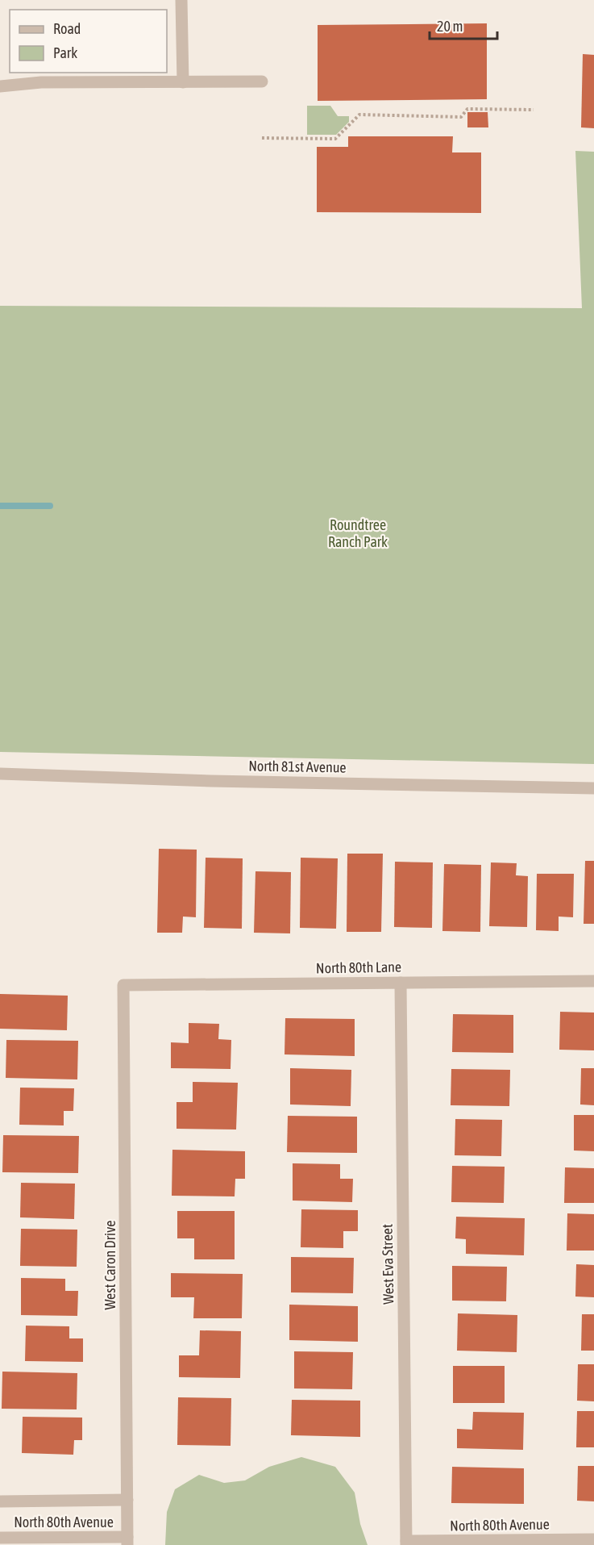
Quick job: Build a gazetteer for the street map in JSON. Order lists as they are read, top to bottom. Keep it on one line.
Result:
{"streets":{"street":["North 81st Avenue","North 80th Lane","West Eva Street","West Caron Drive","North 80th Avenue"]},"crossings":[["North 80th Lane","West Eva Street"],["North 80th Lane","West Caron Drive"],["West Eva Street","North 80th Avenue"],["West Caron Drive","North 80th Avenue"]],"parks":["Roundtree Ranch Park"],"legend":["Road","Park"],"scale_bar":"20 m"}
